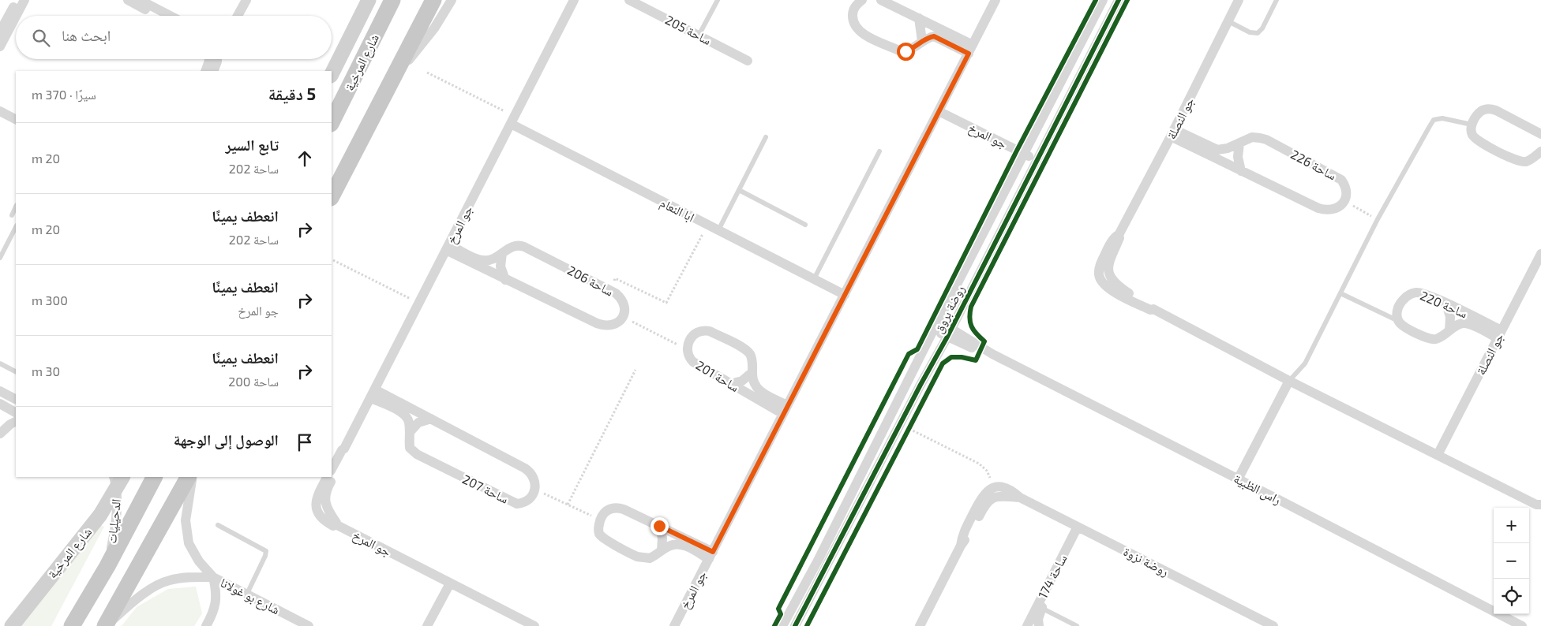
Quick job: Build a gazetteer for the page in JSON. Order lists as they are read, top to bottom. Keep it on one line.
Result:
{"streets":{"highway":["شارع المرخية"],"street":["ساحة 205","جو النصلة","جو المرخ","ساحة 226","ابا النعام","ساحة 206","ساحة 220","روضة بروق","ساحة 201","ساحة 207","راس الظبية","الدحيليات","روضة نزوة","ساحة 174","شارع بو غولانا"]},"crossings":[["شارع المرخية","الدحيليات"],["جو النصلة","ساحة 226"],["جو النصلة","ساحة 220"],["جو المرخ","ابا النعام"],["جو المرخ","ساحة 206"],["جو المرخ","روضة بروق"],["جو المرخ","ساحة 201"],["جو المرخ","ساحة 207"],["روضة بروق","راس الظبية"],["روضة نزوة","ساحة 174"]],"page":{"search":"ابحث هنا","heading":["5 دقيقة","سيرًا · 370 m"],"list":[["تابع السير","ساحة 202","20 m"],["انعطف يمينًا","ساحة 202","20 m"],["انعطف يمينًا","جو المرخ","300 m"],["انعطف يمينًا","ساحة 200","30 m"],"الوصول إلى الوجهة"],"map_buttons":["+","−"]}}
